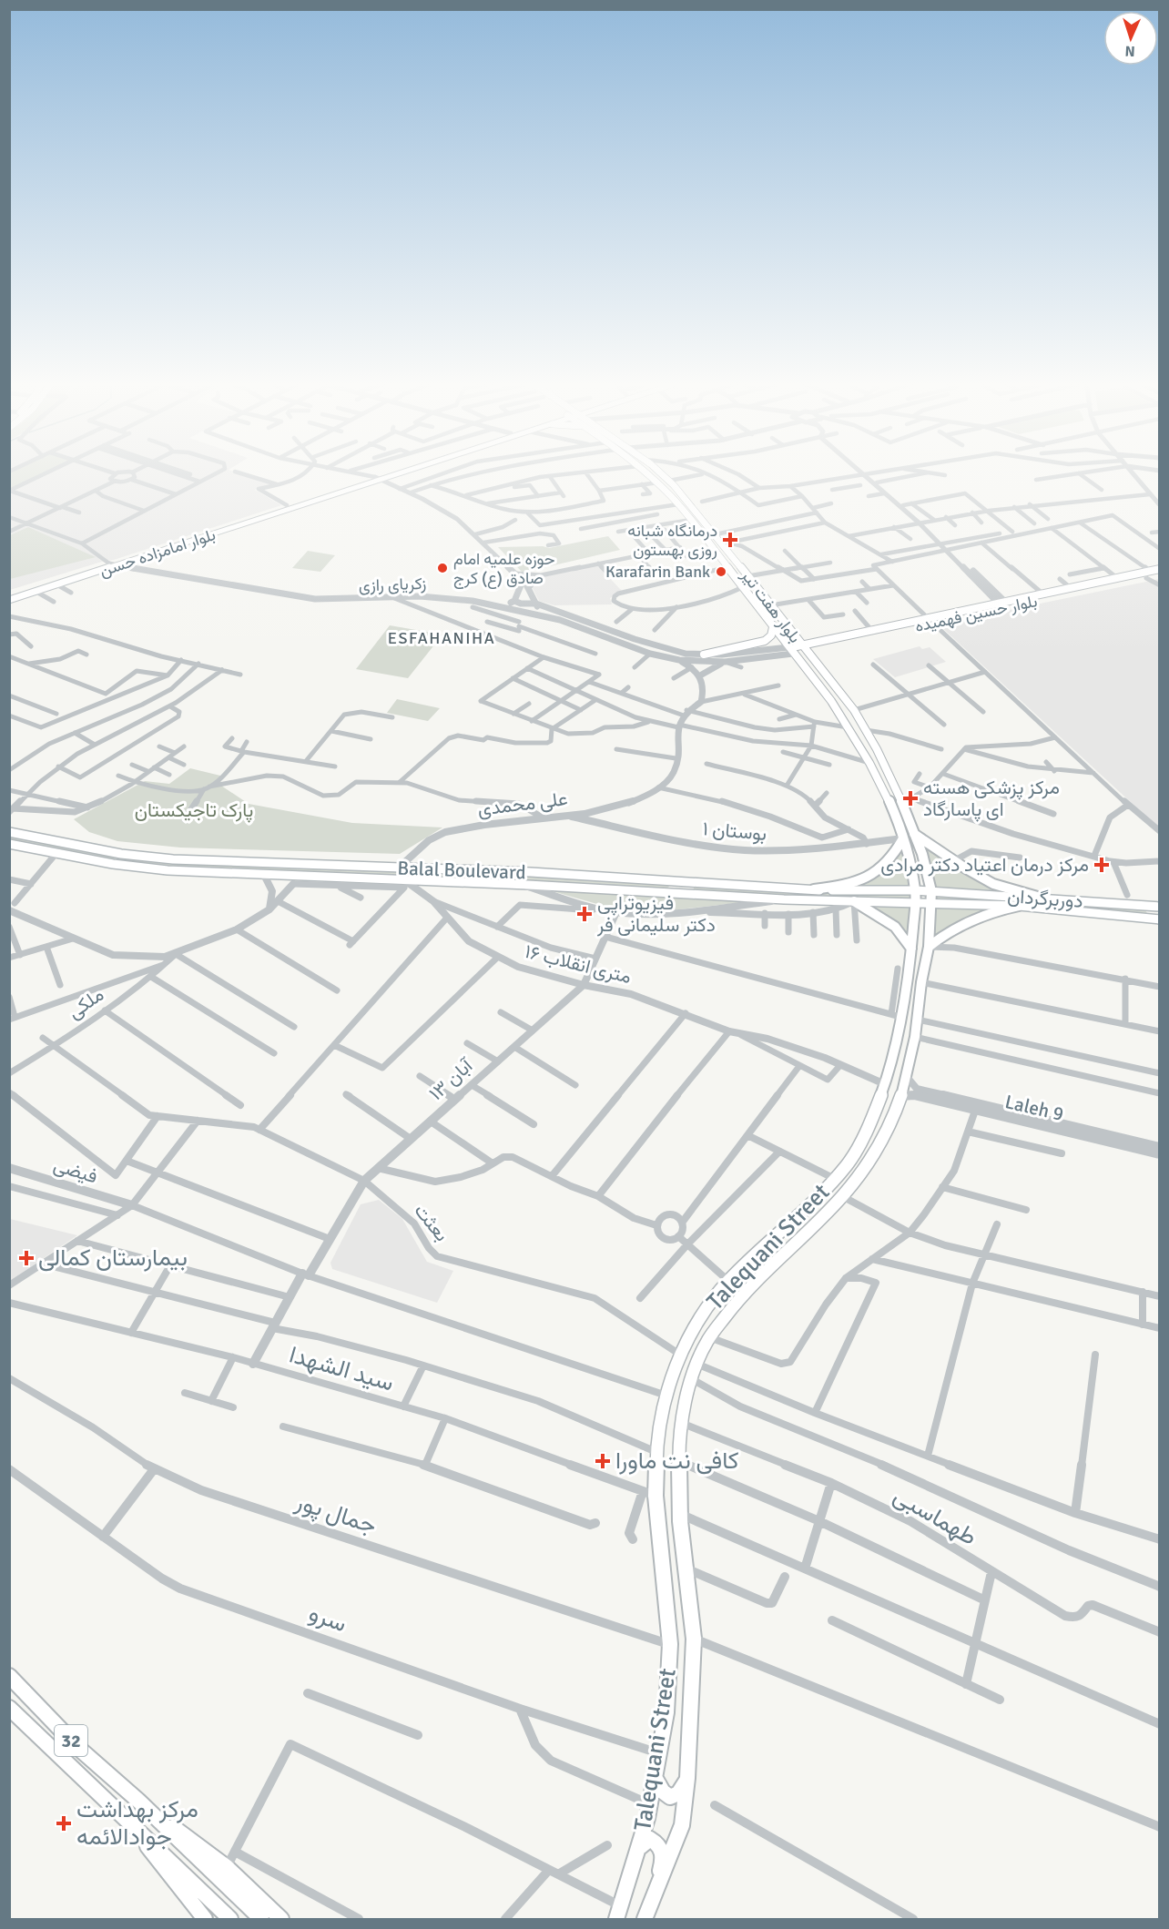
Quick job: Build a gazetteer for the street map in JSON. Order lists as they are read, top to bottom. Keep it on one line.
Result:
{"streets":{"main road":["بلوار امامزاده حسن","بلوار هفت تیر","بلوار حسین فهمیده","Balal Boulevard","دوربرگردان","Talequani Street","32"],"street":["زکریای رازی","علی محمدی","بوستان ۱","۱۶ متری انقلاب","ملکی","۱۳ آبان","Laleh 9","فیضی","بعثت","سید الشهدا","جمال پور","طهماسبی","سرو"]},"crossings":[["بلوار امامزاده حسن","زکریای رازی"],["زکریای رازی","بلوار هفت تیر"],["بلوار هفت تیر","بلوار حسین فهمیده"],["بلوار هفت تیر","بوستان ۱"],["بلوار هفت تیر","Balal Boulevard"],["بلوار هفت تیر","دوربرگردان"],["بلوار هفت تیر","Talequani Street"],["علی محمدی","بوستان ۱"],["علی محمدی","Balal Boulevard"],["Balal Boulevard","۱۶ متری انقلاب"],["Balal Boulevard","Talequani Street"],["دوربرگردان","Talequani Street"],["۱۶ متری انقلاب","۱۳ آبان"],["۱۶ متری انقلاب","Talequani Street"],["۱۳ آبان","بعثت"],["۱۳ آبان","سید الشهدا"],["Laleh 9","Talequani Street"],["بعثت","Talequani Street"],["Talequani Street","سید الشهدا"],["Talequani Street","جمال پور"],["Talequani Street","طهماسبی"],["Talequani Street","سرو"]],"districts":["ESFAHANIHA"],"parks":["پارک تاجیکستان"],"places":{"health":["درمانگاه شبانه روزی بهستون","مرکز پزشکی هسته ای پاسارگاد","مرکز درمان اعتیاد دکتر مرادی","فیزیوتراپی دکتر سلیمانی فر","بیمارستان کمالی","کافی نت ماورا","مرکز بهداشت جوادالائمه"],"other":["حوزه علمیه امام صادق (ع) کرج","Karafarin Bank"]},"north":"bottom"}
